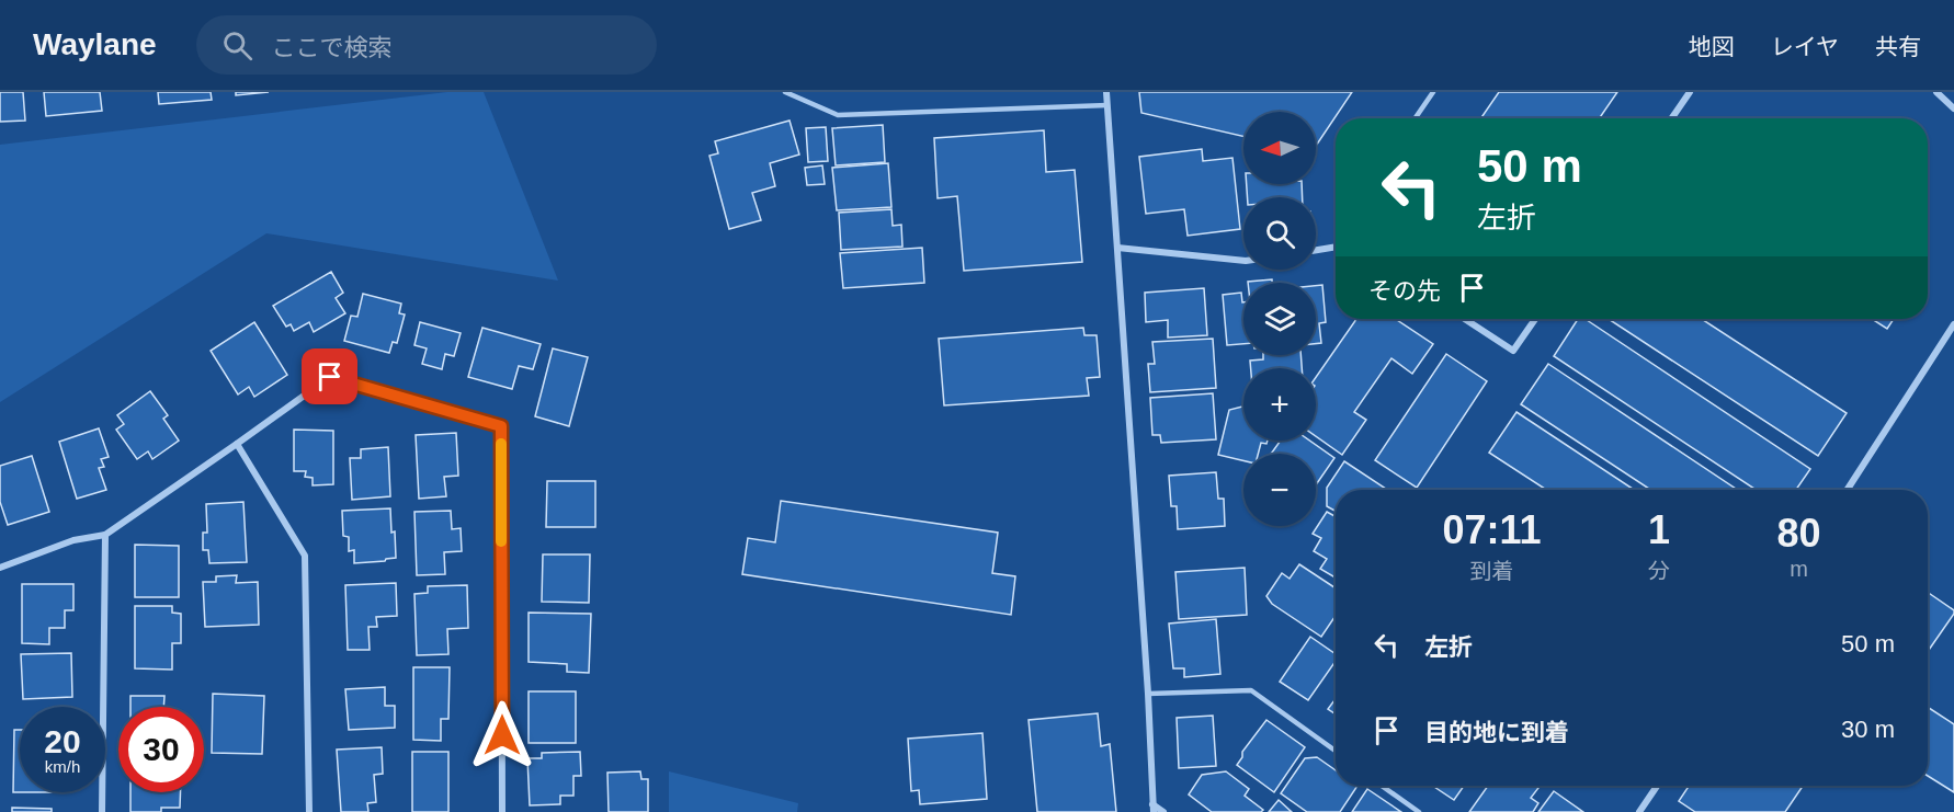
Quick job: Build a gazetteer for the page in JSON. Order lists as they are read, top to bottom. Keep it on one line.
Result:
{"north":"left","page":{"header":"Waylane","search":"ここで検索","nav":["地図","レイヤ","共有"],"map_buttons":["+","−"],"turn":["50 m","左折"],"then":"その先","eta":["07:11","到着","1","分","80","m"],"list":[{"name":"左折","value":"50 m"},{"name":"目的地に到着","value":"30 m"}],"speed":"20 km/h","limit":"30"}}
